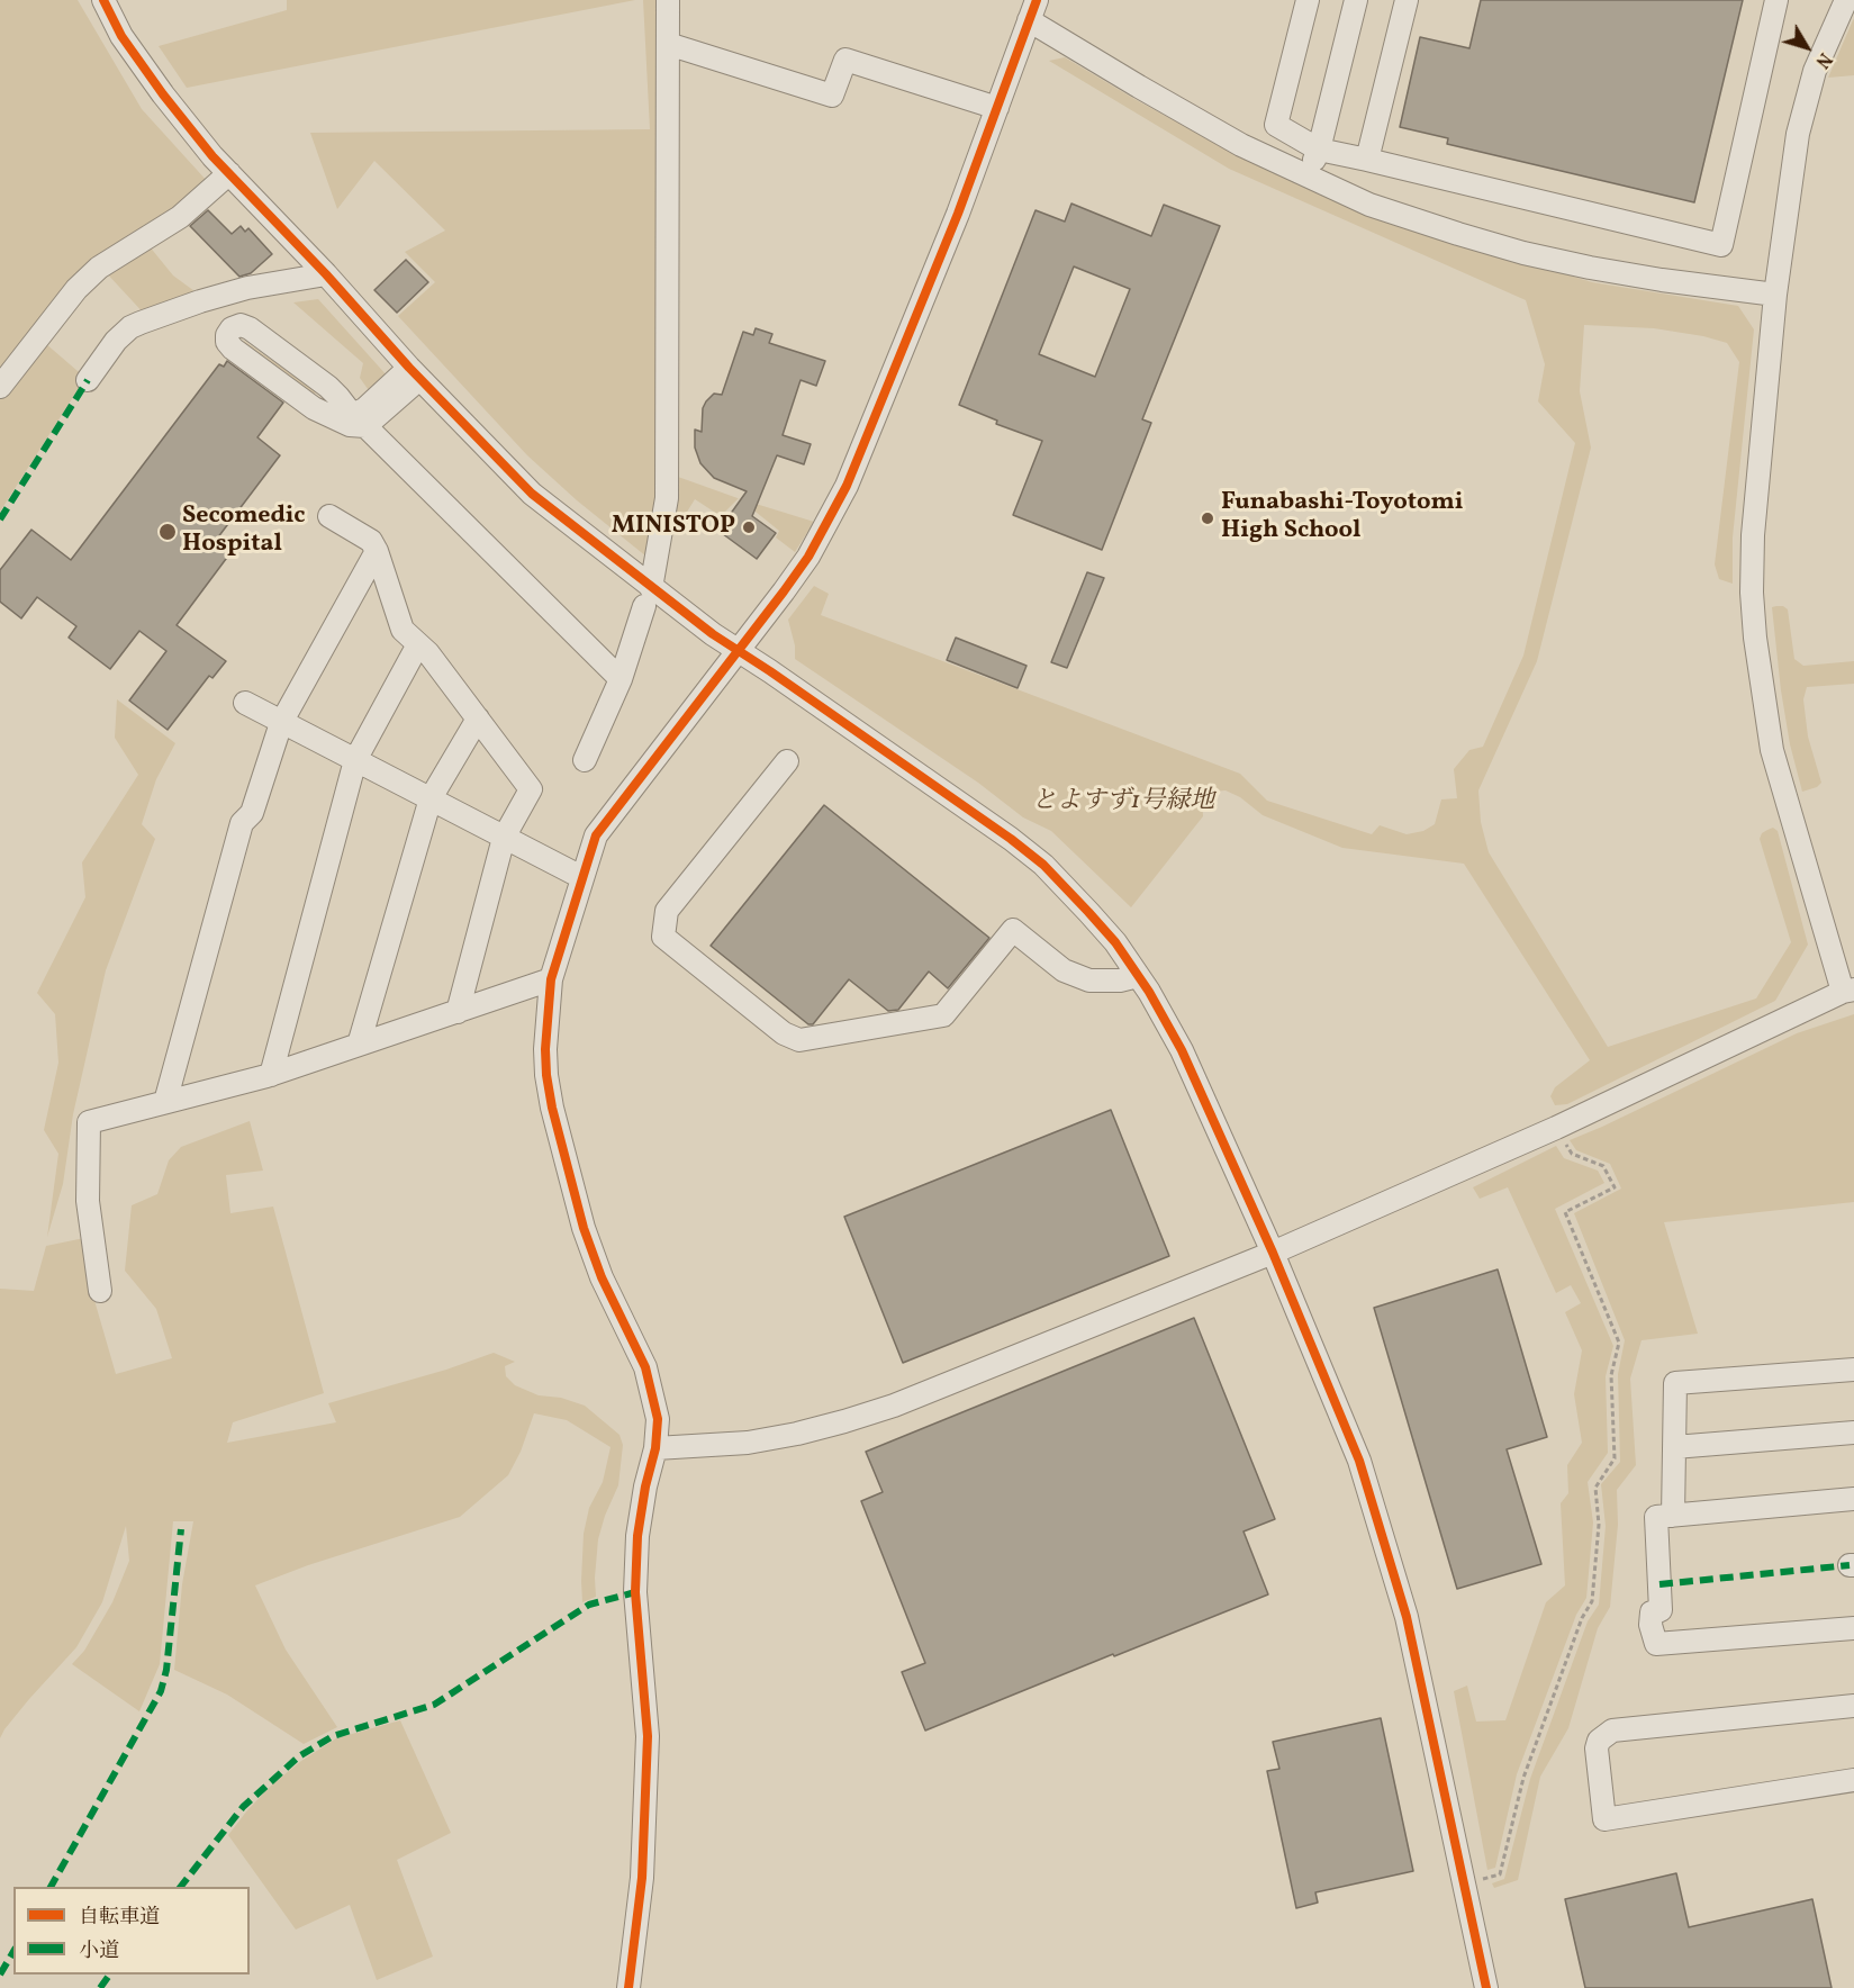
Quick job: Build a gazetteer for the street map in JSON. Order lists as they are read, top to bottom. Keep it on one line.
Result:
{"parks":["とよすず1号緑地"],"places":["Funabashi-Toyotomi High School","MINISTOP","Secomedic Hospital"],"legend":["自転車道","小道"],"north":"bottom right"}
